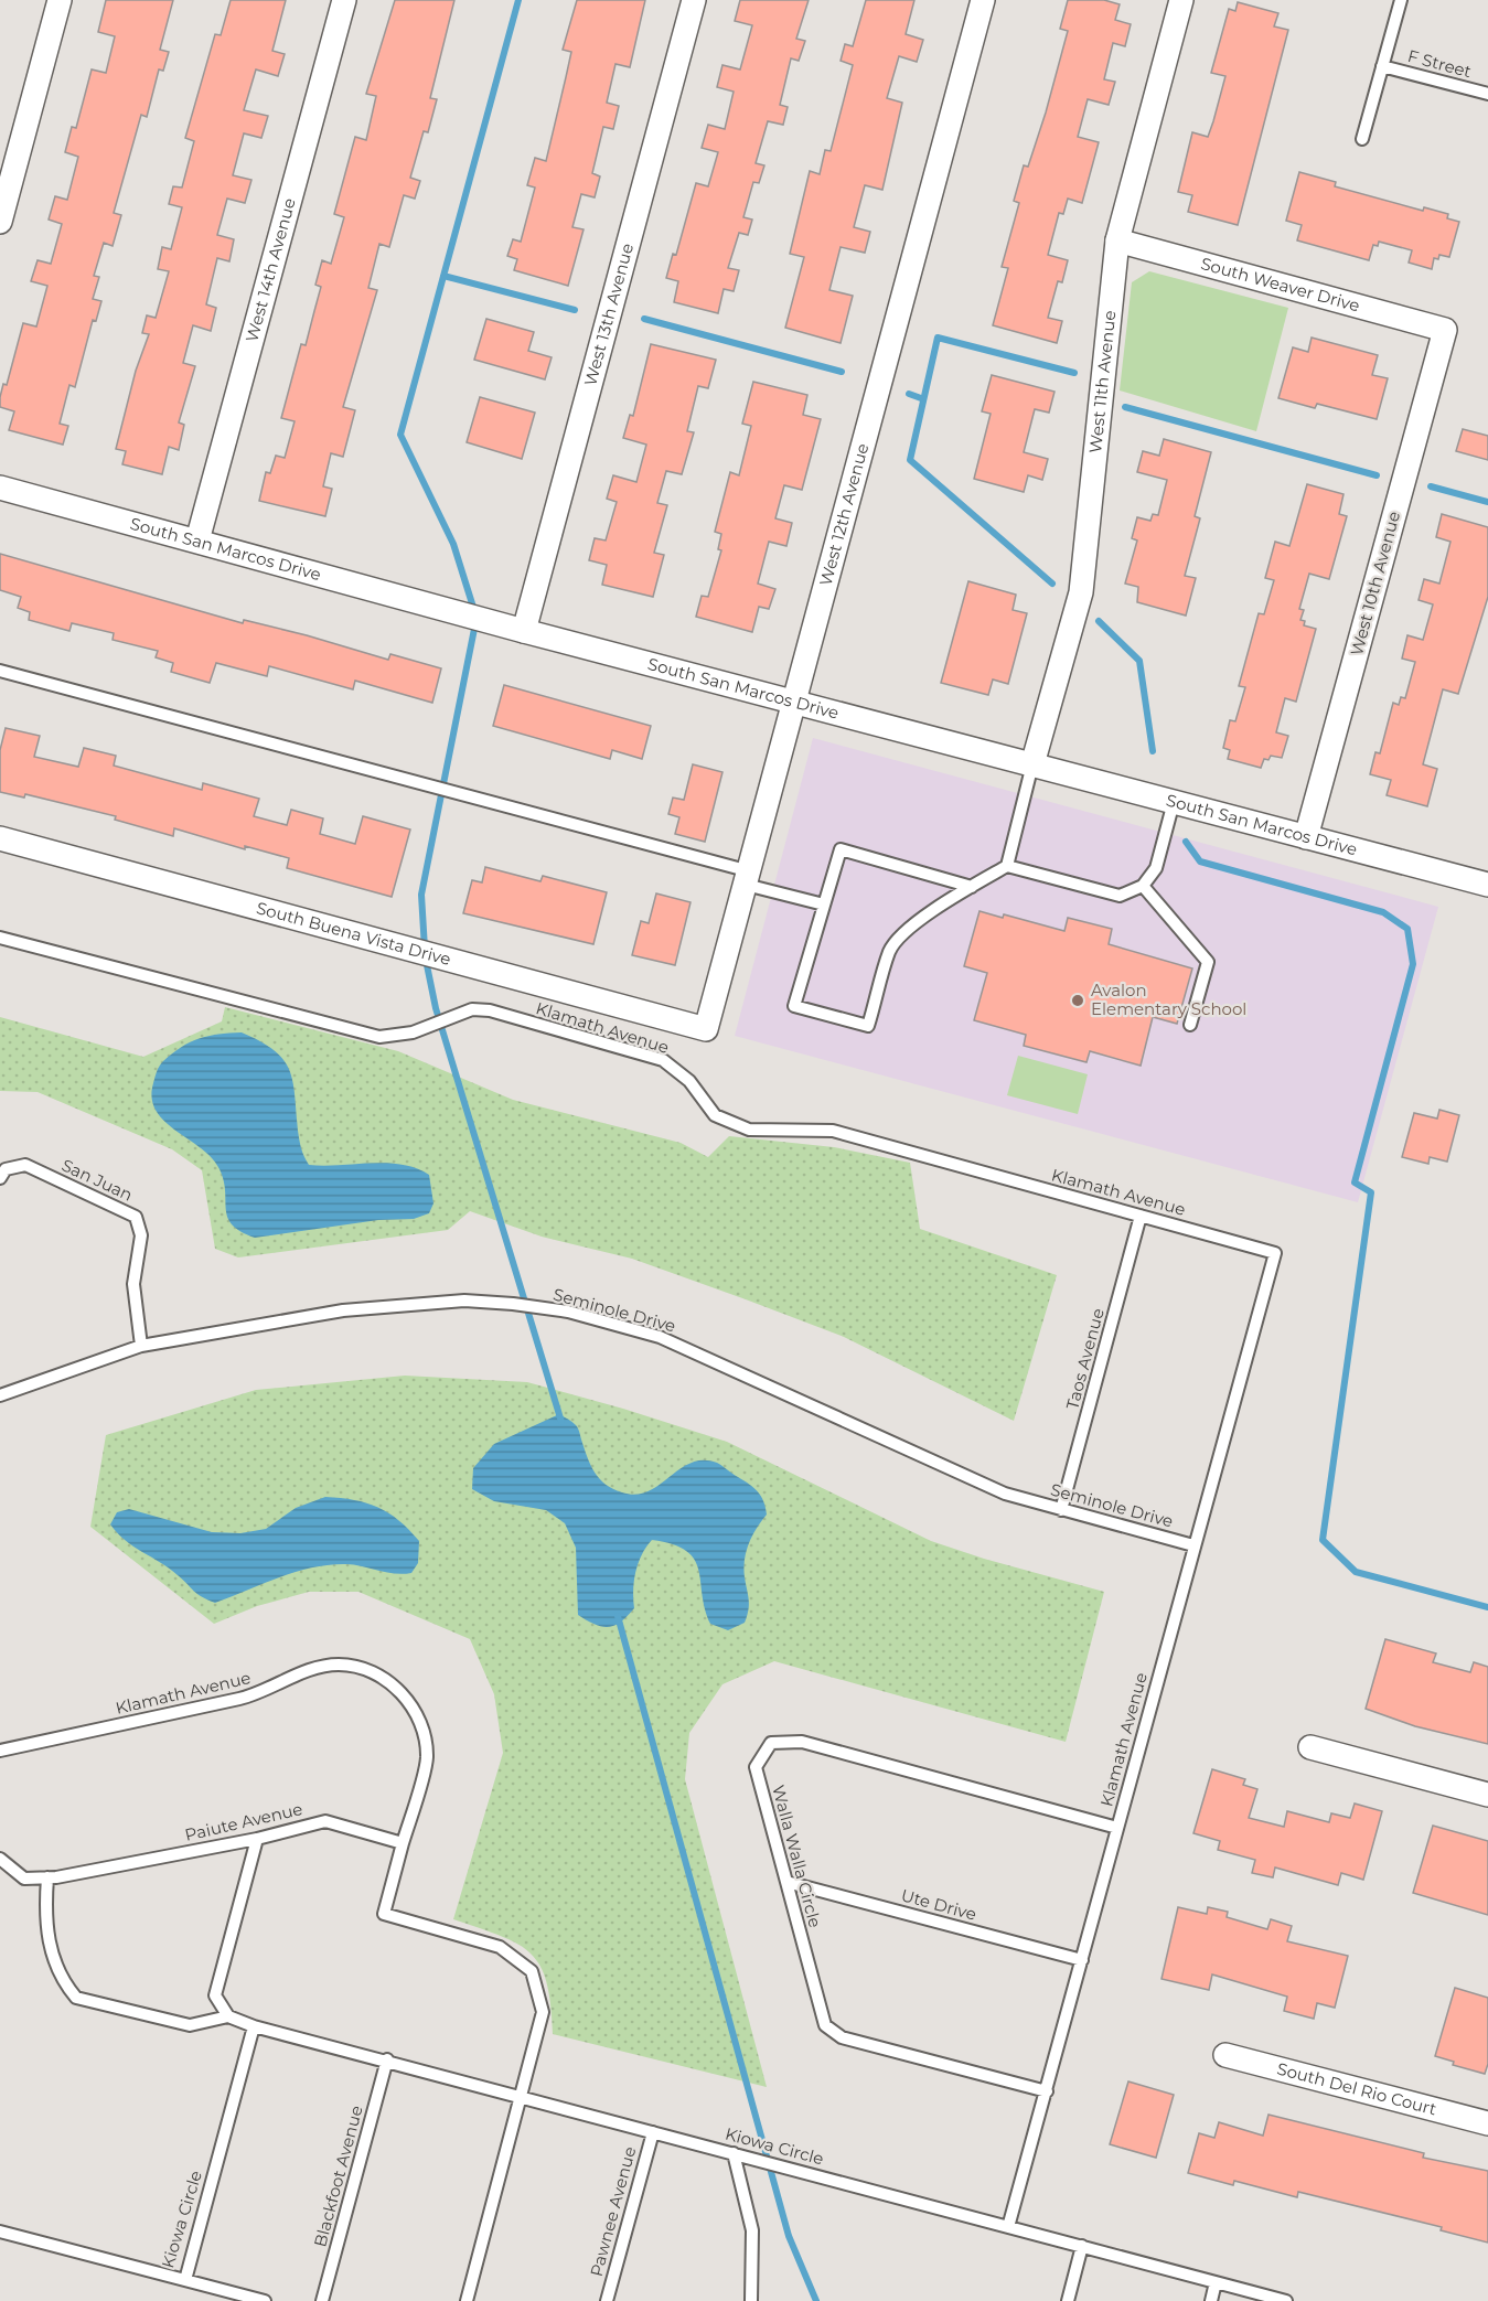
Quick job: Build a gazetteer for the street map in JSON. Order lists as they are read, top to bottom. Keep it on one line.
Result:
{"streets":{"street":["West 14th Avenue","South Weaver Drive","West 13th Avenue","West 11th Avenue","West 12th Avenue","South San Marcos Drive","West 10th Avenue","South Buena Vista Drive","South Del Rio Court"],"lane":["F Street","Klamath Avenue","San Juan","Seminole Drive","Taos Avenue","Paiute Avenue","Walla Walla Circle","Ute Drive","Kiowa Circle","Blackfoot Avenue","Pawnee Avenue"]},"crossings":[["West 14th Avenue","South San Marcos Drive"],["South Weaver Drive","West 11th Avenue"],["South Weaver Drive","West 10th Avenue"],["West 13th Avenue","South San Marcos Drive"],["West 11th Avenue","South San Marcos Drive"],["West 12th Avenue","South San Marcos Drive"],["West 12th Avenue","South Buena Vista Drive"],["South San Marcos Drive","West 10th Avenue"],["Klamath Avenue","Seminole Drive"],["Klamath Avenue","Taos Avenue"],["Klamath Avenue","Paiute Avenue"],["Klamath Avenue","Walla Walla Circle"],["Klamath Avenue","Ute Drive"],["Klamath Avenue","Kiowa Circle"],["San Juan","Seminole Drive"],["Seminole Drive","Taos Avenue"],["Walla Walla Circle","Ute Drive"],["Kiowa Circle","Blackfoot Avenue"],["Kiowa Circle","Pawnee Avenue"]],"places":["Avalon Elementary School"]}
